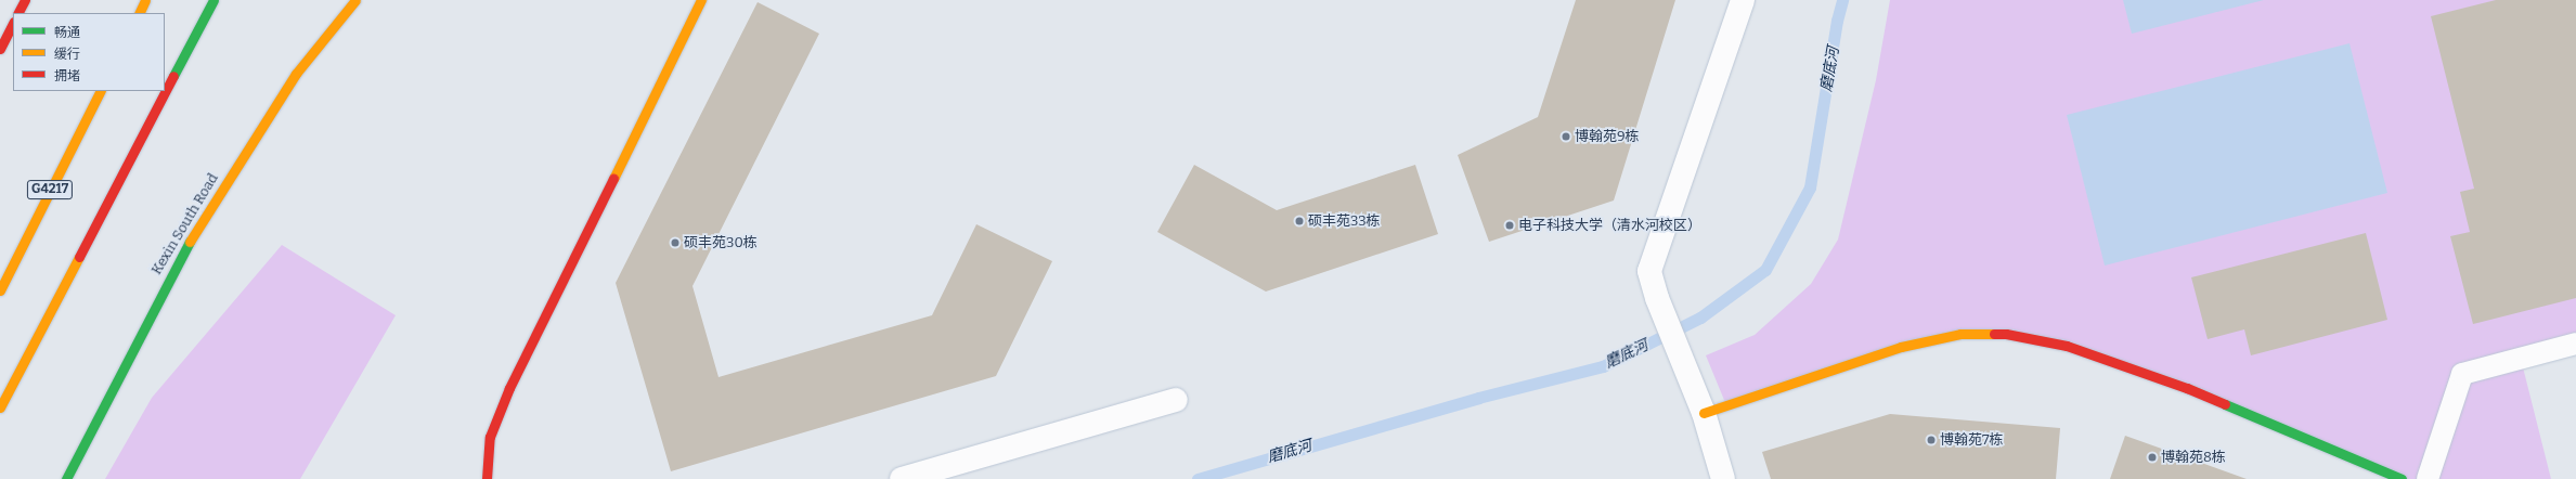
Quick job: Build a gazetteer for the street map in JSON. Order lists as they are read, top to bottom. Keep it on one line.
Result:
{"streets":{"main road":["G4217","Kexin South Road"]},"water":["磨底河"],"places":["博翰苑9栋","硕丰苑33栋","电子科技大学（清水河校区）","硕丰苑30栋","博翰苑7栋","博翰苑8栋"],"legend":["畅通","缓行","拥堵"]}
